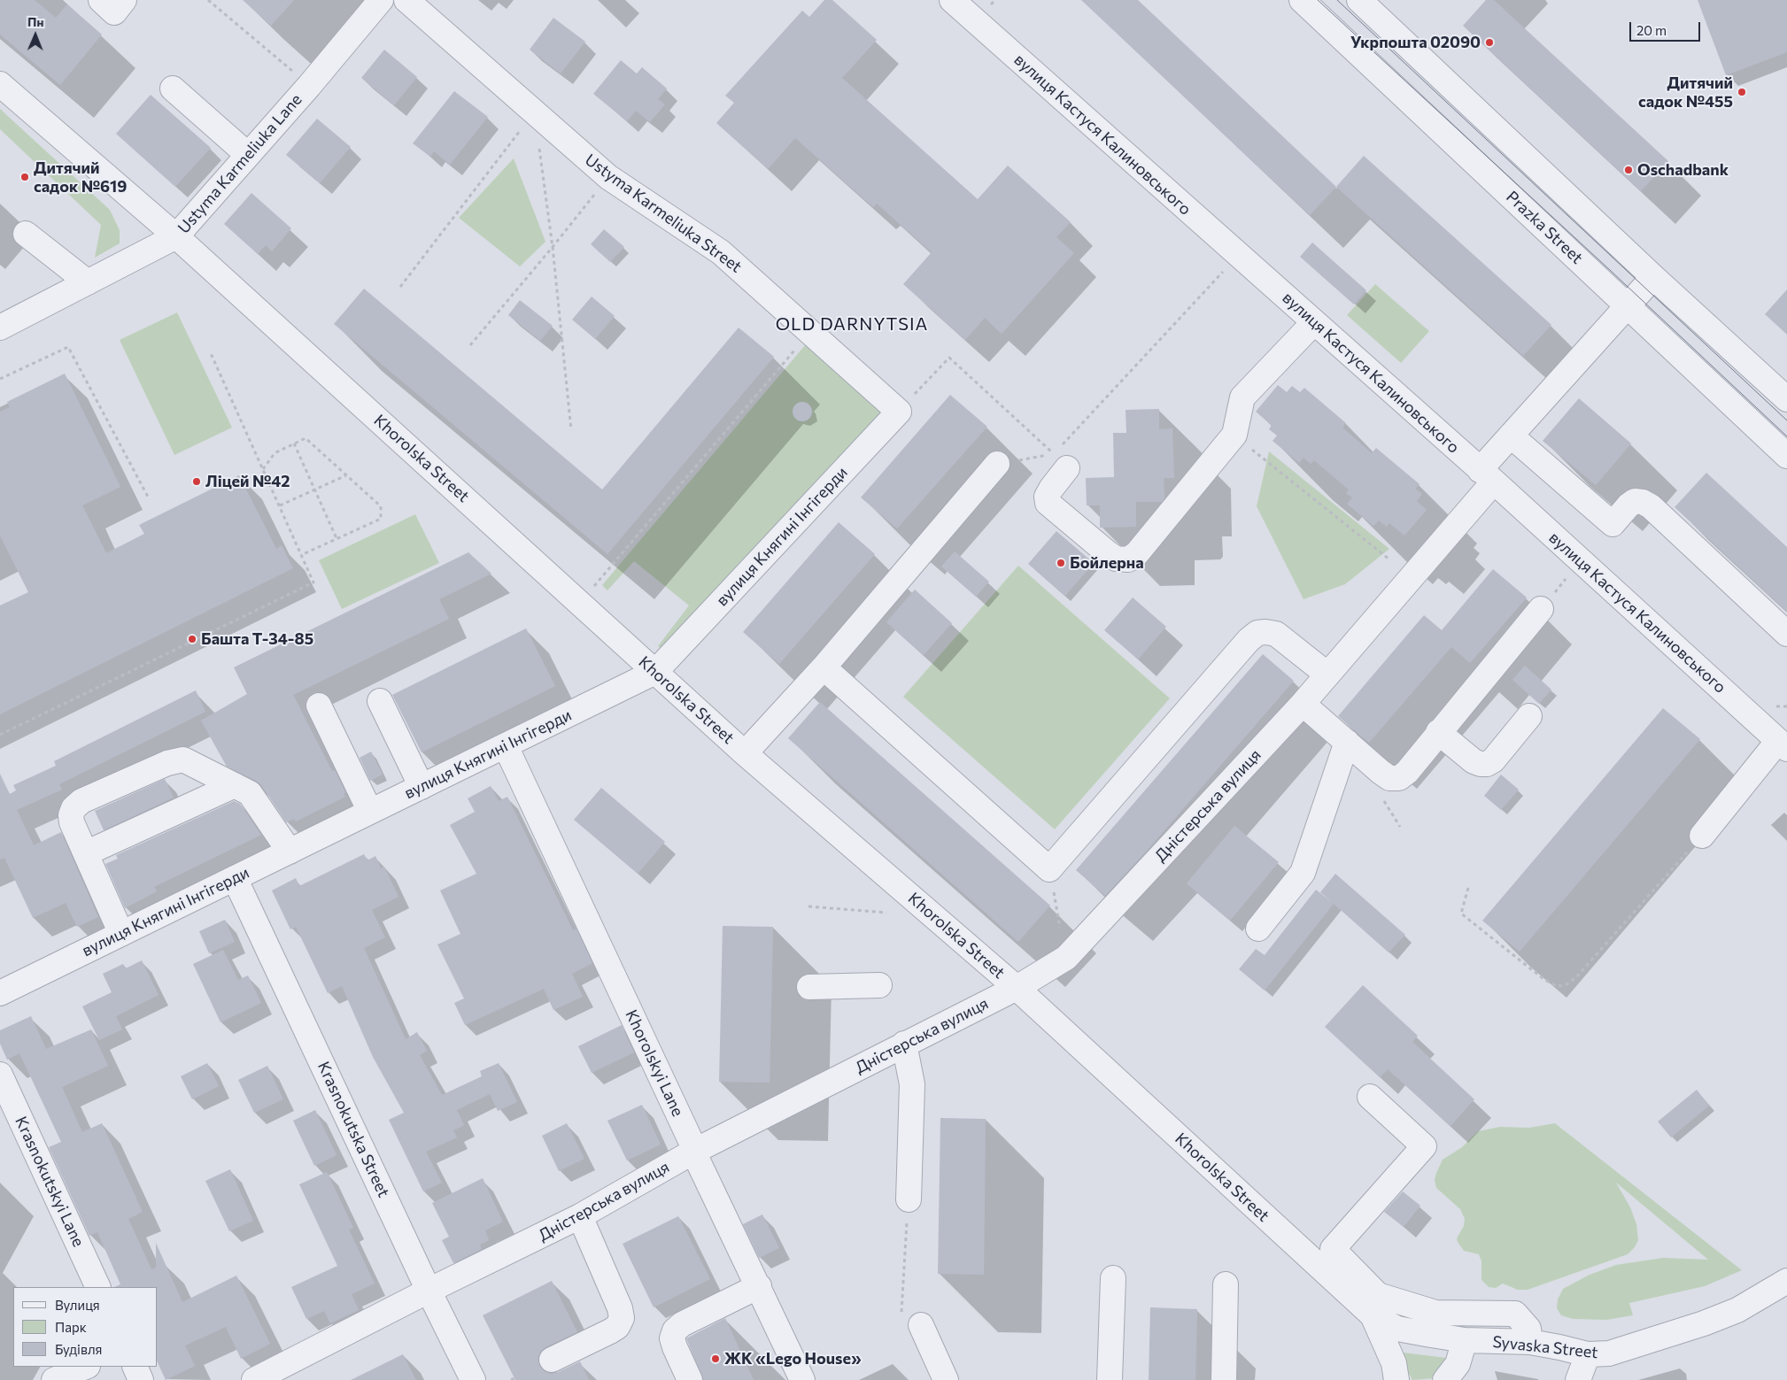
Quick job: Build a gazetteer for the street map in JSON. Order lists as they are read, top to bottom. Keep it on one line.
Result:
{"streets":{"street":["вулиця Кастуся Калиновського","Ustyma Karmeliuka Lane","Ustyma Karmeliuka Street","Prazka Street","Khorolska Street","вулиця Княгині Інгігерди","Дністерська вулиця","Khorolskyi Lane","Krasnokutska Street","Krasnokutskyi Lane","Syvaska Street"]},"crossings":[["вулиця Кастуся Калиновського","Дністерська вулиця"],["Ustyma Karmeliuka Lane","Khorolska Street"],["Ustyma Karmeliuka Street","вулиця Княгині Інгігерди"],["Prazka Street","Дністерська вулиця"],["Khorolska Street","вулиця Княгині Інгігерди"],["Khorolska Street","Дністерська вулиця"],["Khorolska Street","Syvaska Street"],["вулиця Княгині Інгігерди","Khorolskyi Lane"],["вулиця Княгині Інгігерди","Krasnokutska Street"],["Дністерська вулиця","Khorolskyi Lane"],["Дністерська вулиця","Krasnokutska Street"]],"districts":["OLD DARNYTSIA"],"places":["Укрпошта 02090","Дитячий садок №455","Oschadbank","Дитячий садок №619","Ліцей №42","Бойлерна","Башта Т-34-85","ЖК «Lego House»"],"legend":["Вулиця","Парк","Будівля"],"scale_bar":"20 m","north":"top"}
